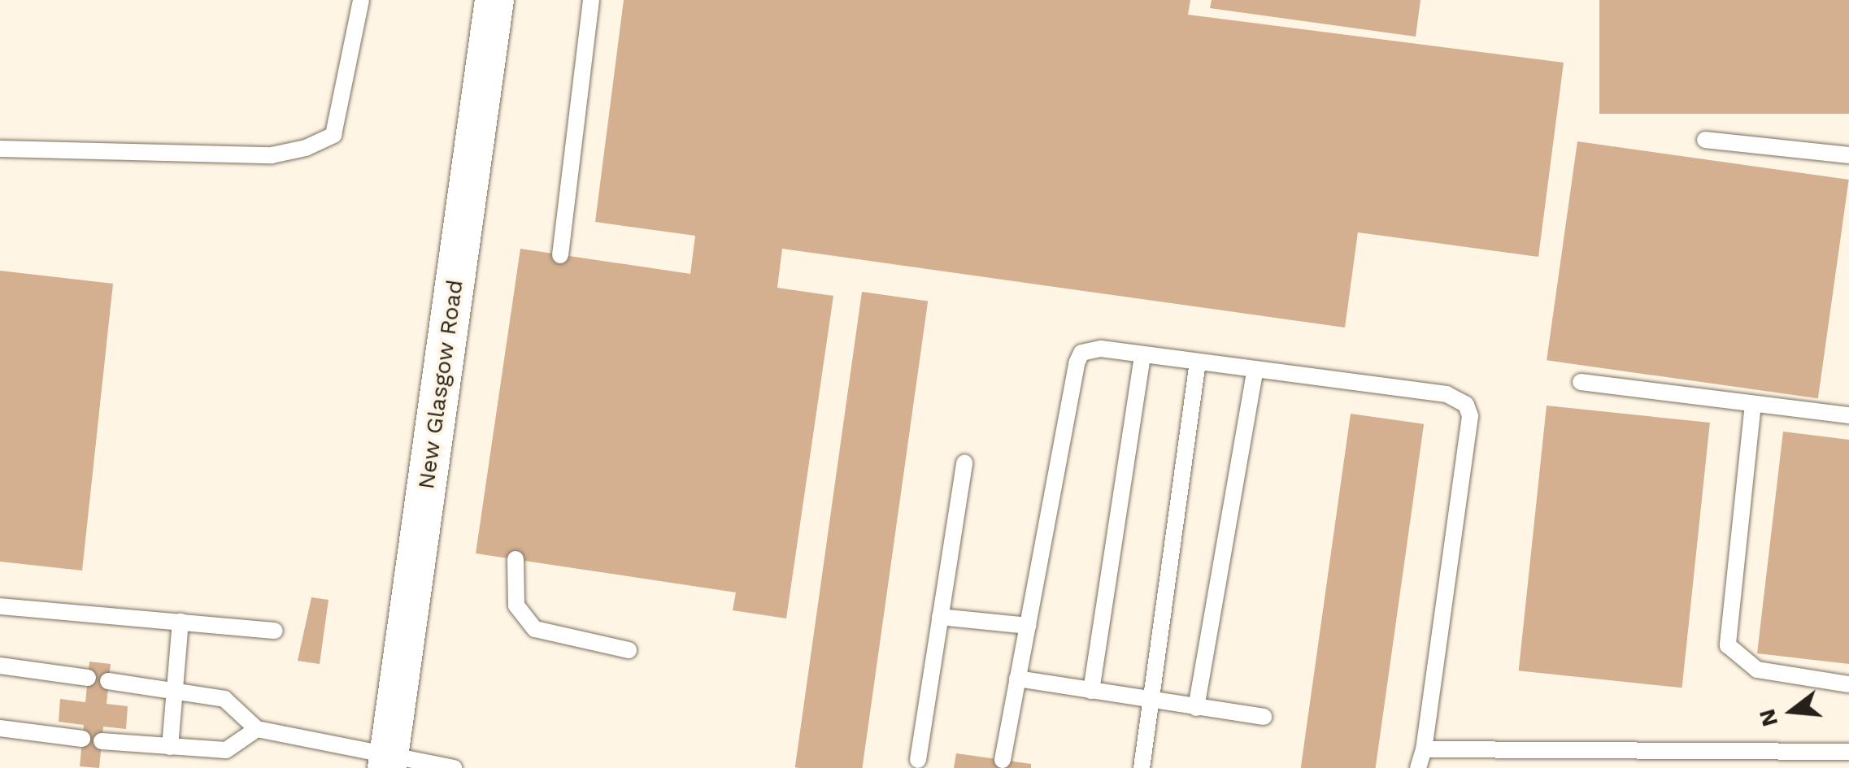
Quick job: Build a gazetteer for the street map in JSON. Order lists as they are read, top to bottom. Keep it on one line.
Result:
{"streets":{"street":["New Glasgow Road"]},"north":"left"}
